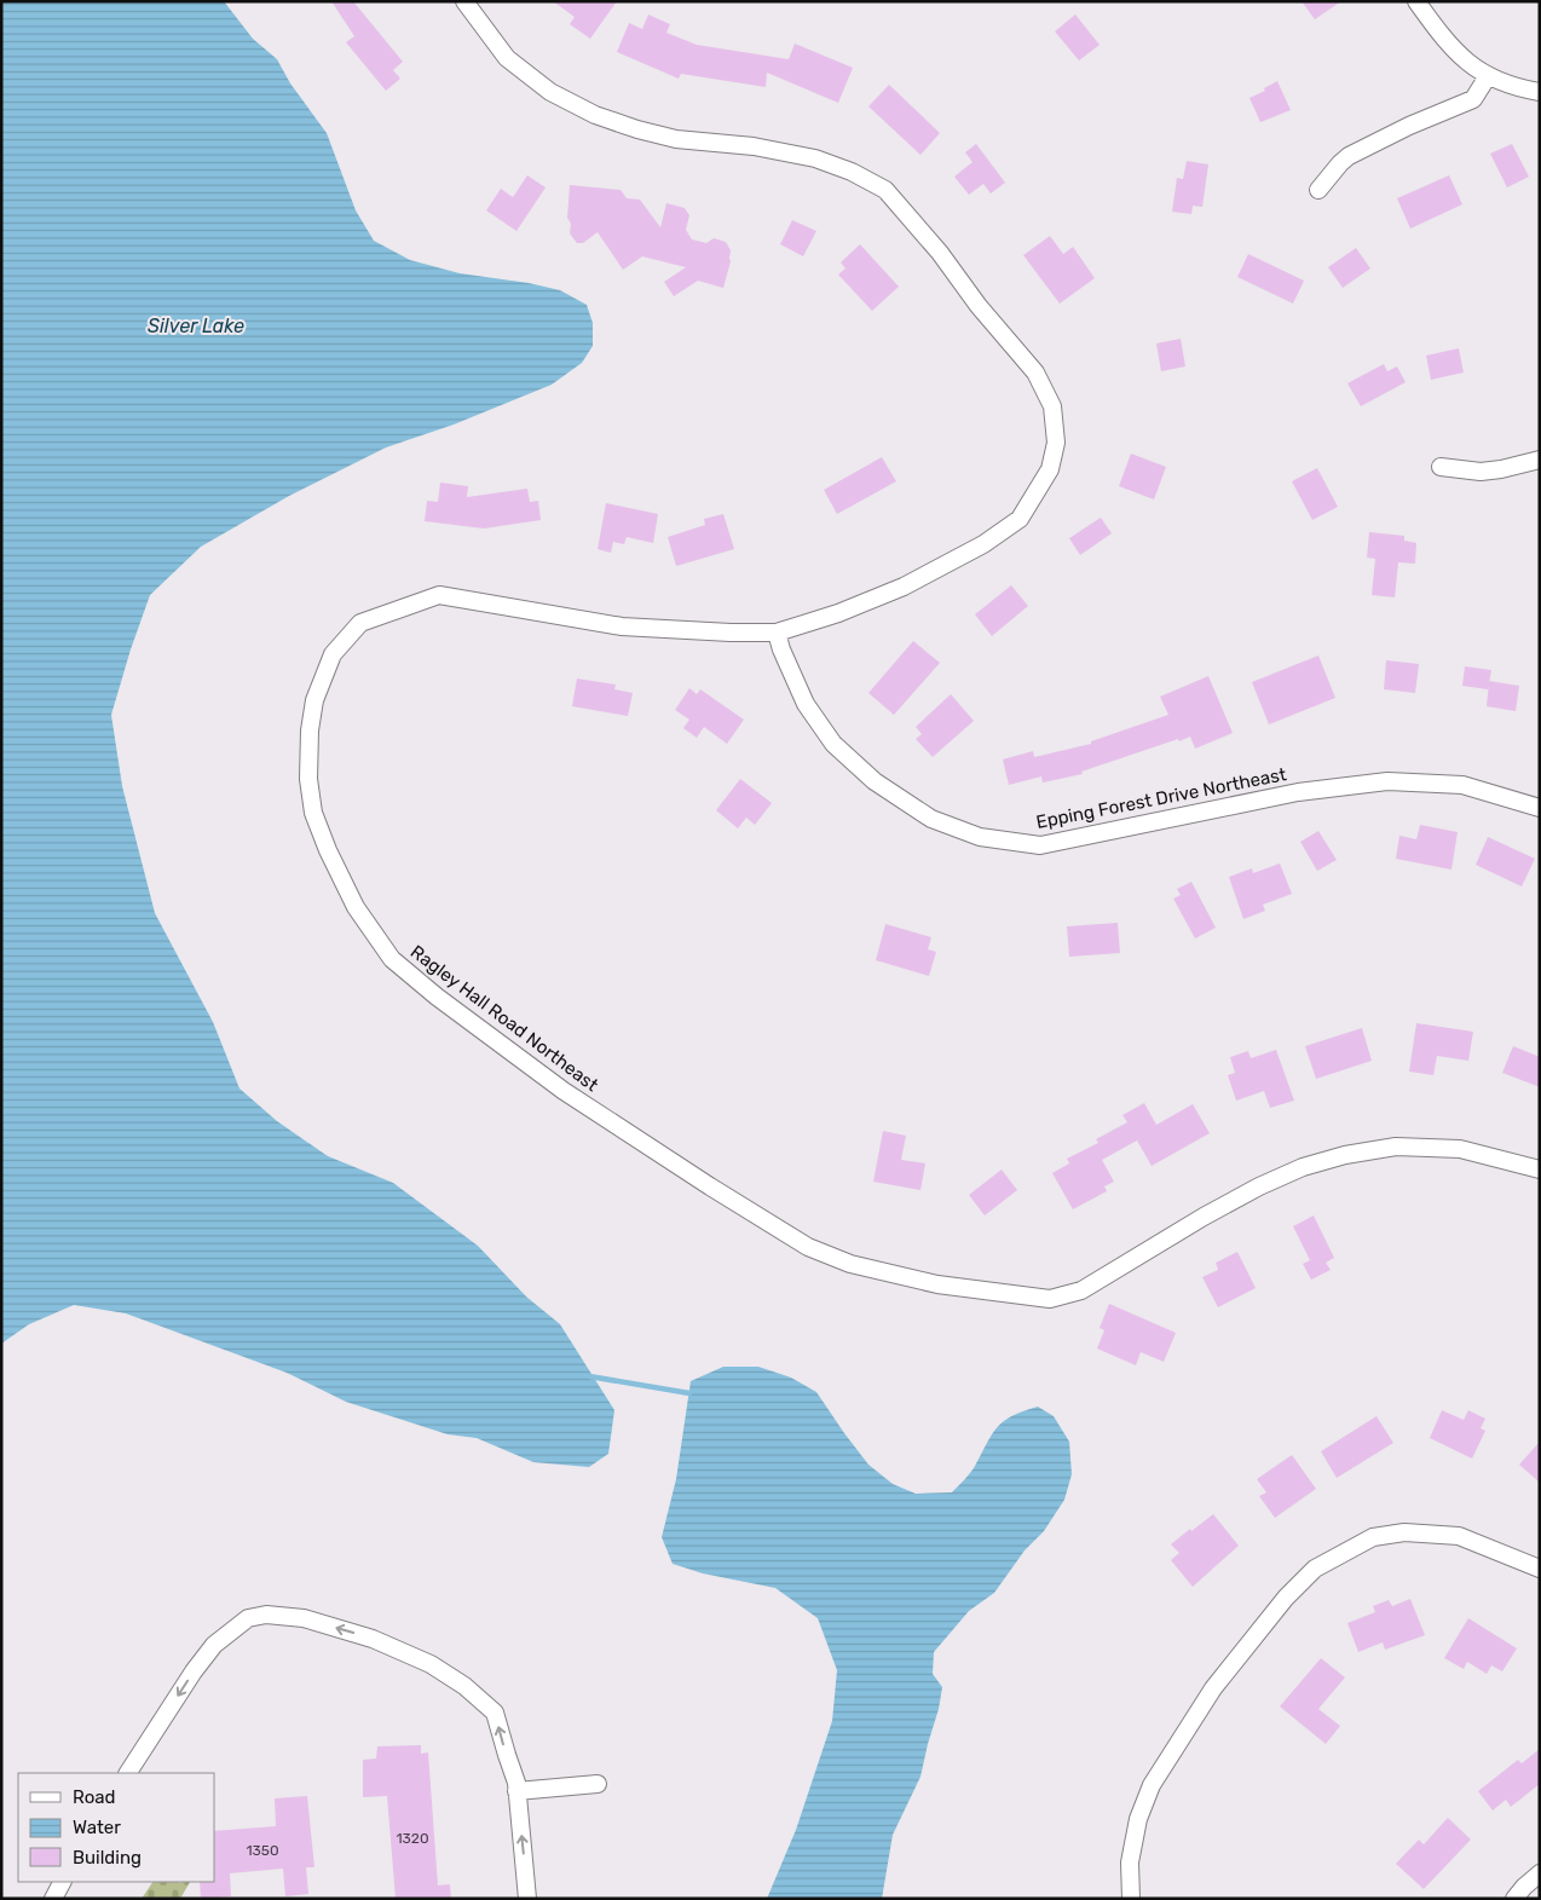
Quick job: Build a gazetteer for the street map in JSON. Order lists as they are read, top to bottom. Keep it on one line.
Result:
{"streets":{"street":["Epping Forest Drive Northeast","Ragley Hall Road Northeast"]},"crossings":[["Epping Forest Drive Northeast","Ragley Hall Road Northeast"]],"water":["Silver Lake"],"house_numbers":["1320","1350"],"legend":["Road","Water","Building"]}
